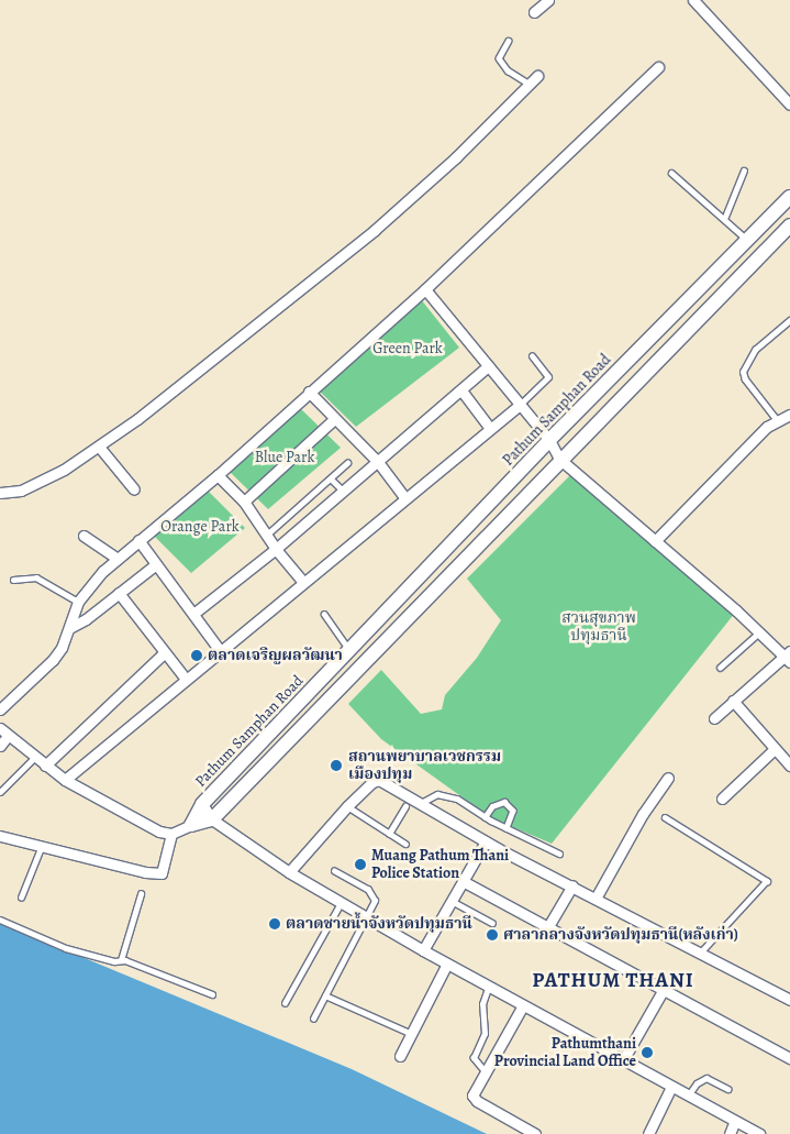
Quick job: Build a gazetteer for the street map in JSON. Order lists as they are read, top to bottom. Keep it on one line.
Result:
{"streets":{"street":["Pathum Samphan Road"]},"districts":["PATHUM THANI"],"parks":["Green Park","Blue Park","Orange Park","สวนสุขภาพ ปทุมธานี"],"places":["ตลาดเจริญผลวัฒนา","สถานพยาบาลเวชกรรม เมืองปทุม","Muang Pathum Thani Police Station","ตลาดชายน้ำจังหวัดปทุมธานี","ศาลากลางจังหวัดปทุมธานี(หลังเก่า)","Pathumthani Provincial Land Office"]}
